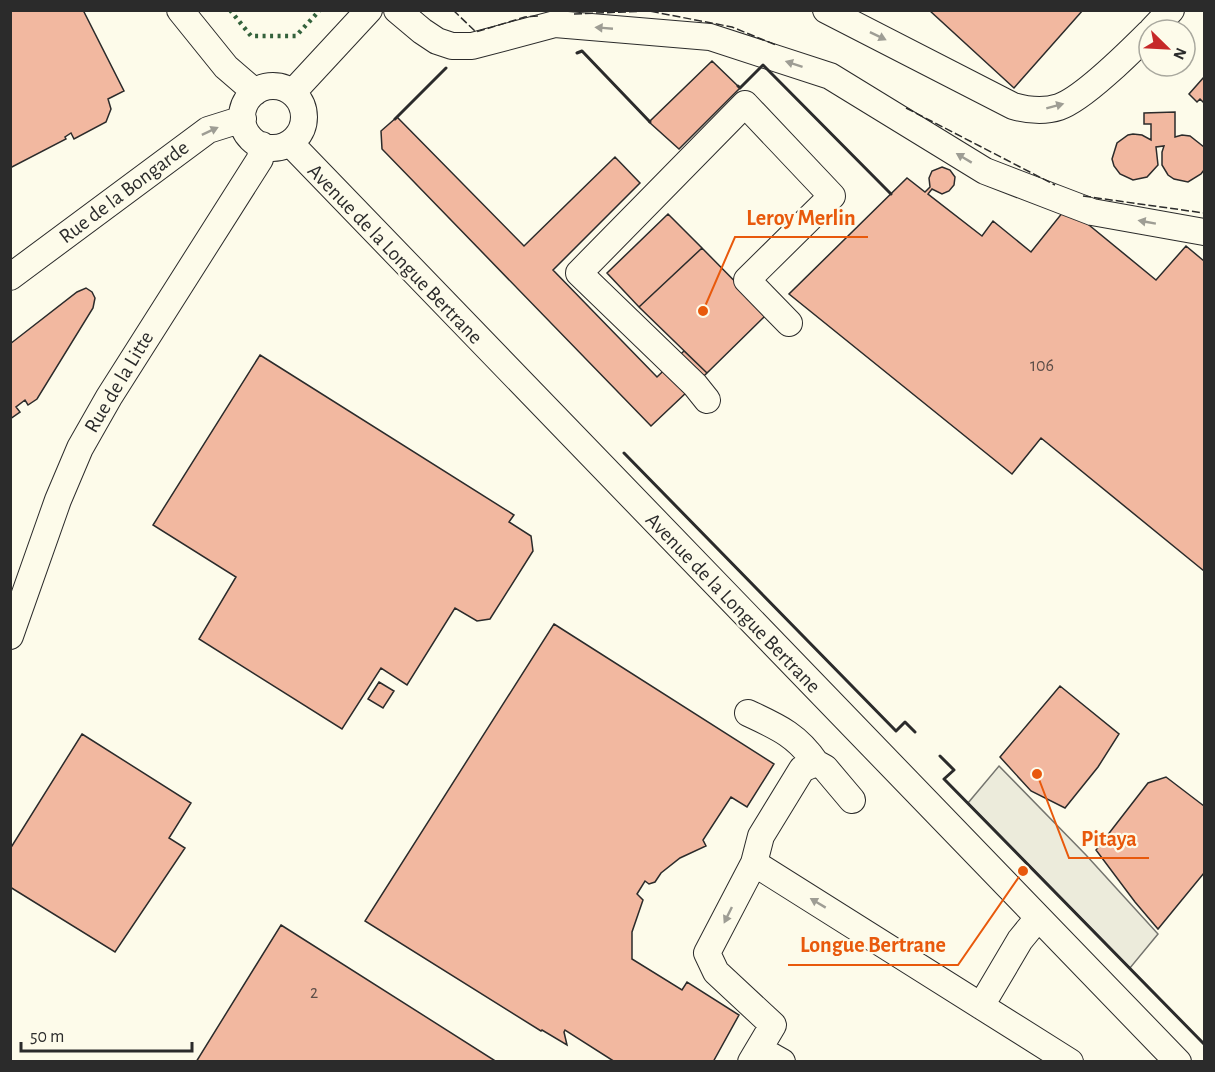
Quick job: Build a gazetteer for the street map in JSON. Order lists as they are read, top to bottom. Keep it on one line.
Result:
{"streets":{"street":["Rue de la Bongarde","Avenue de la Longue Bertrane","Rue de la Litte"]},"crossings":[["Rue de la Bongarde","Avenue de la Longue Bertrane"],["Rue de la Bongarde","Rue de la Litte"],["Avenue de la Longue Bertrane","Rue de la Litte"]],"one_way":["Rue de la Bongarde"],"places":["Leroy Merlin","Pitaya","Longue Bertrane"],"house_numbers":["106","2"],"scale_bar":"50 m","north":"bottom right"}
